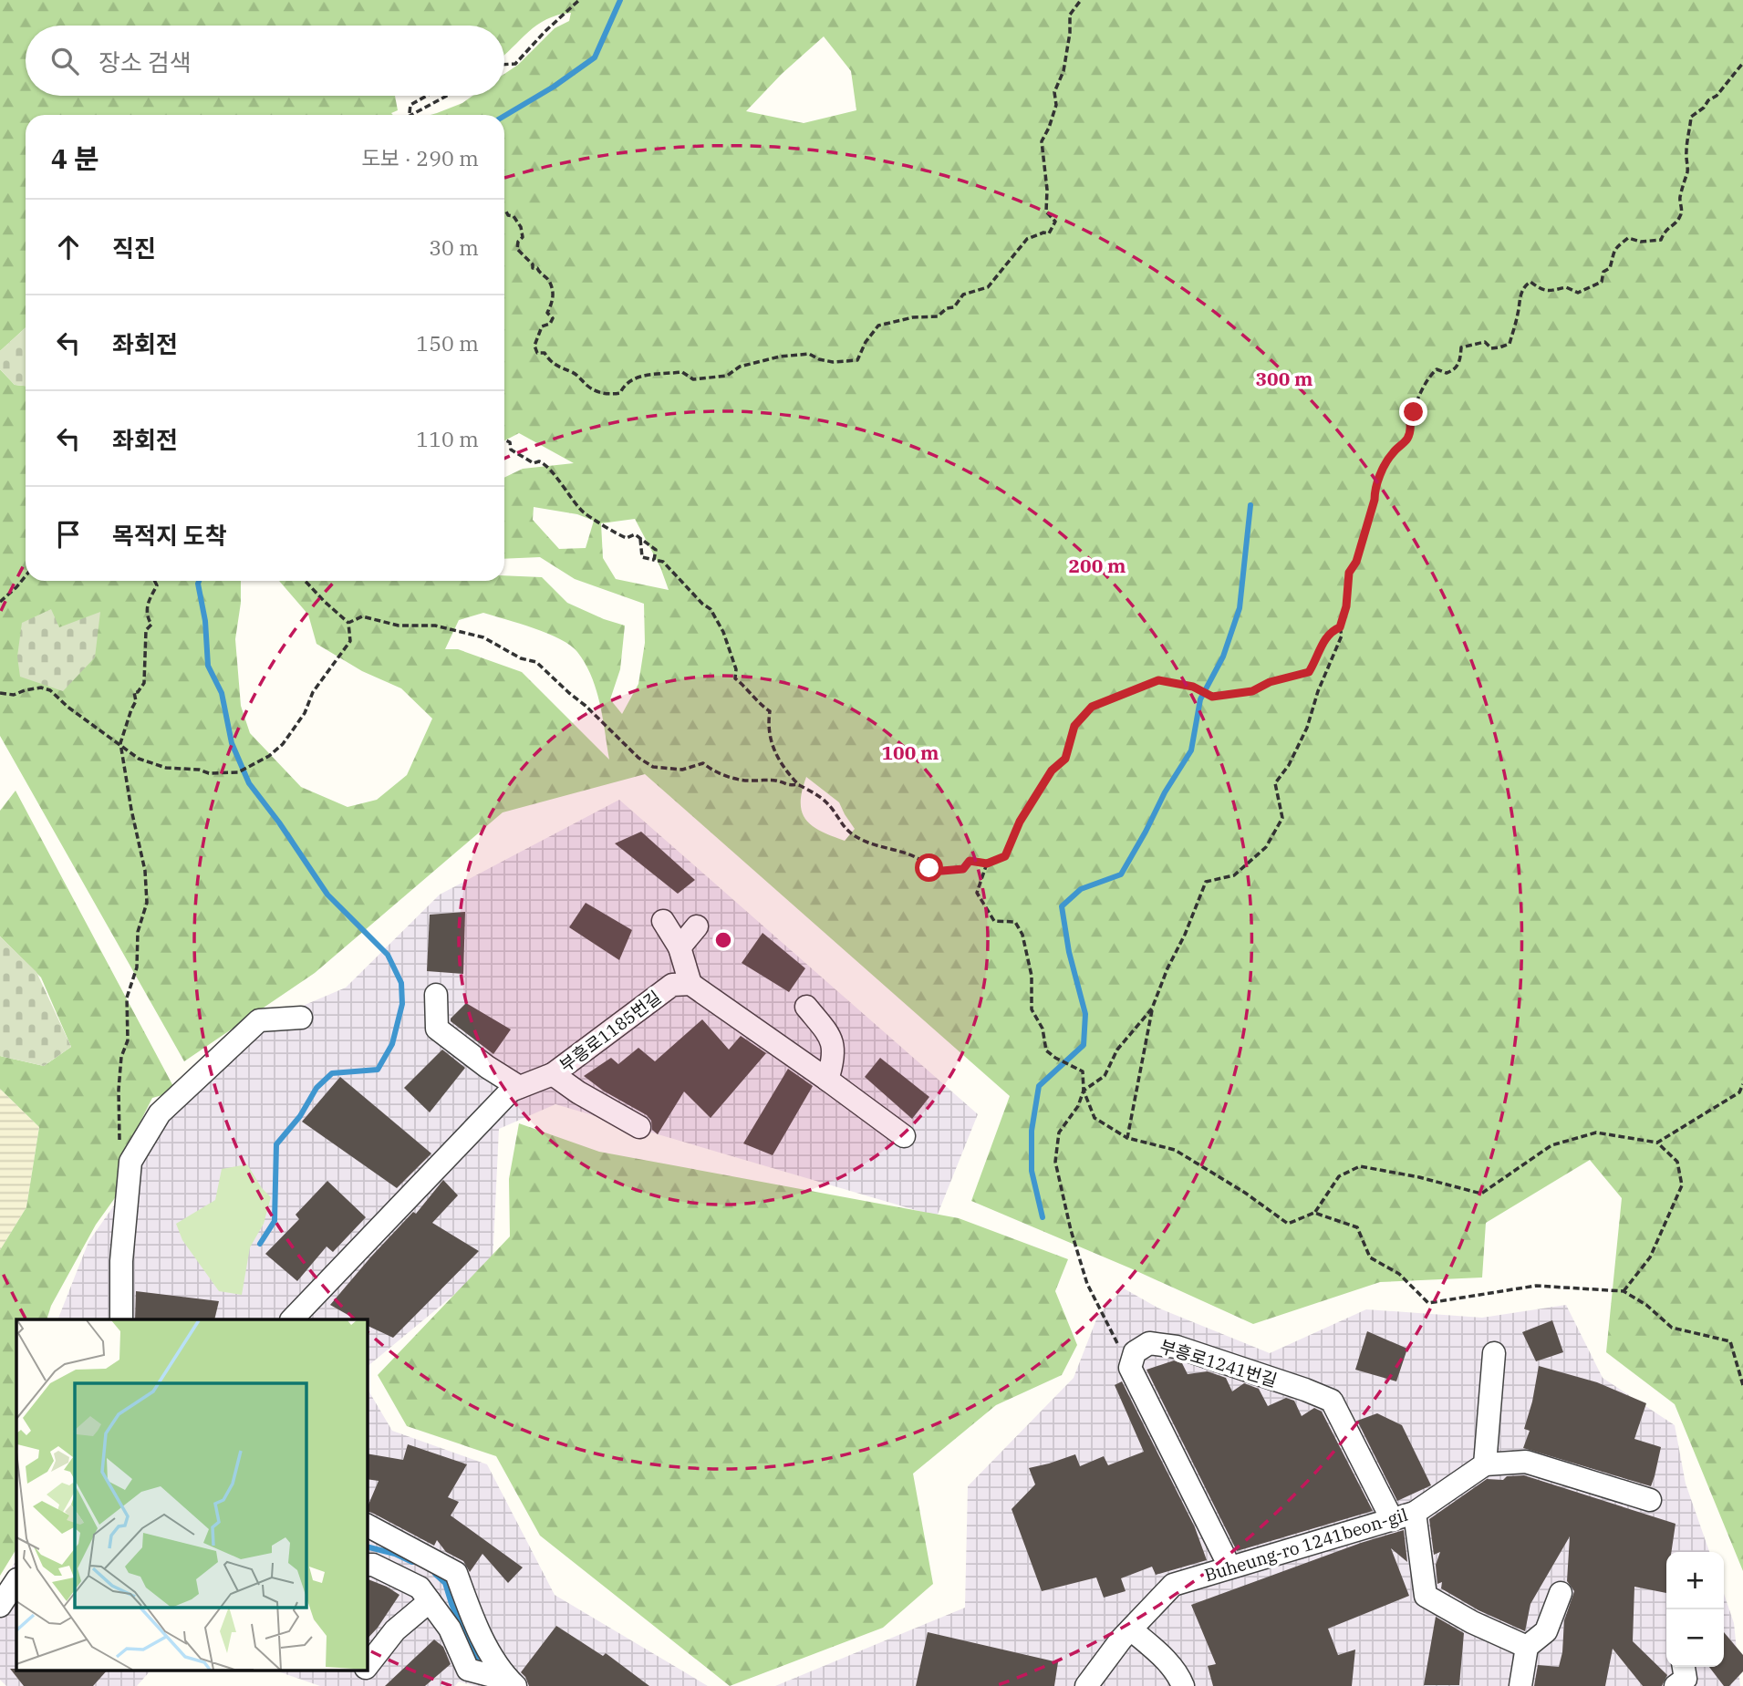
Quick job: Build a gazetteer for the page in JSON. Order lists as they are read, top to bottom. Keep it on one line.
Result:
{"streets":{"lane":["부흥로1185번길","부흥로1241번길","Buheung-ro 1241beon-gil"]},"crossings":[["부흥로1241번길","Buheung-ro 1241beon-gil"]],"page":{"search":"장소 검색","heading":["4 분","도보 · 290 m"],"list":[["직진","30 m"],["좌회전","150 m"],["좌회전","110 m"],"목적지 도착"],"map_buttons":["+","−"]},"rings":["300 m","200 m","100 m"]}
